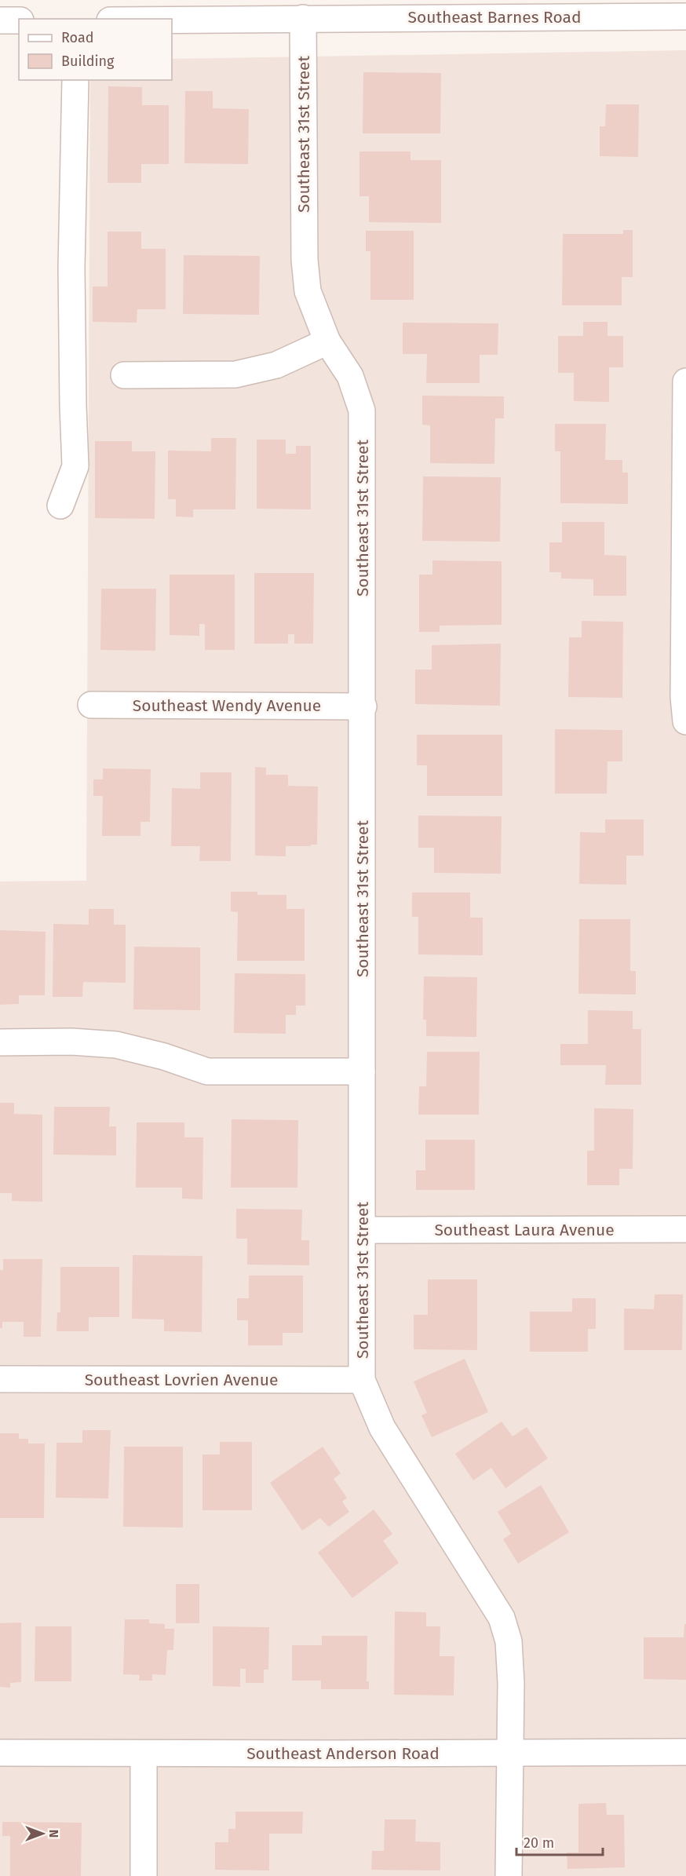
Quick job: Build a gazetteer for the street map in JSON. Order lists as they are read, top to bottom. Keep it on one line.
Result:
{"streets":{"street":["Southeast Barnes Road","Southeast 31st Street","Southeast Wendy Avenue","Southeast Laura Avenue","Southeast Lovrien Avenue","Southeast Anderson Road"]},"crossings":[["Southeast Barnes Road","Southeast 31st Street"],["Southeast 31st Street","Southeast Wendy Avenue"],["Southeast 31st Street","Southeast Laura Avenue"],["Southeast 31st Street","Southeast Lovrien Avenue"],["Southeast 31st Street","Southeast Anderson Road"]],"legend":["Road","Building"],"scale_bar":"20 m","north":"right"}
